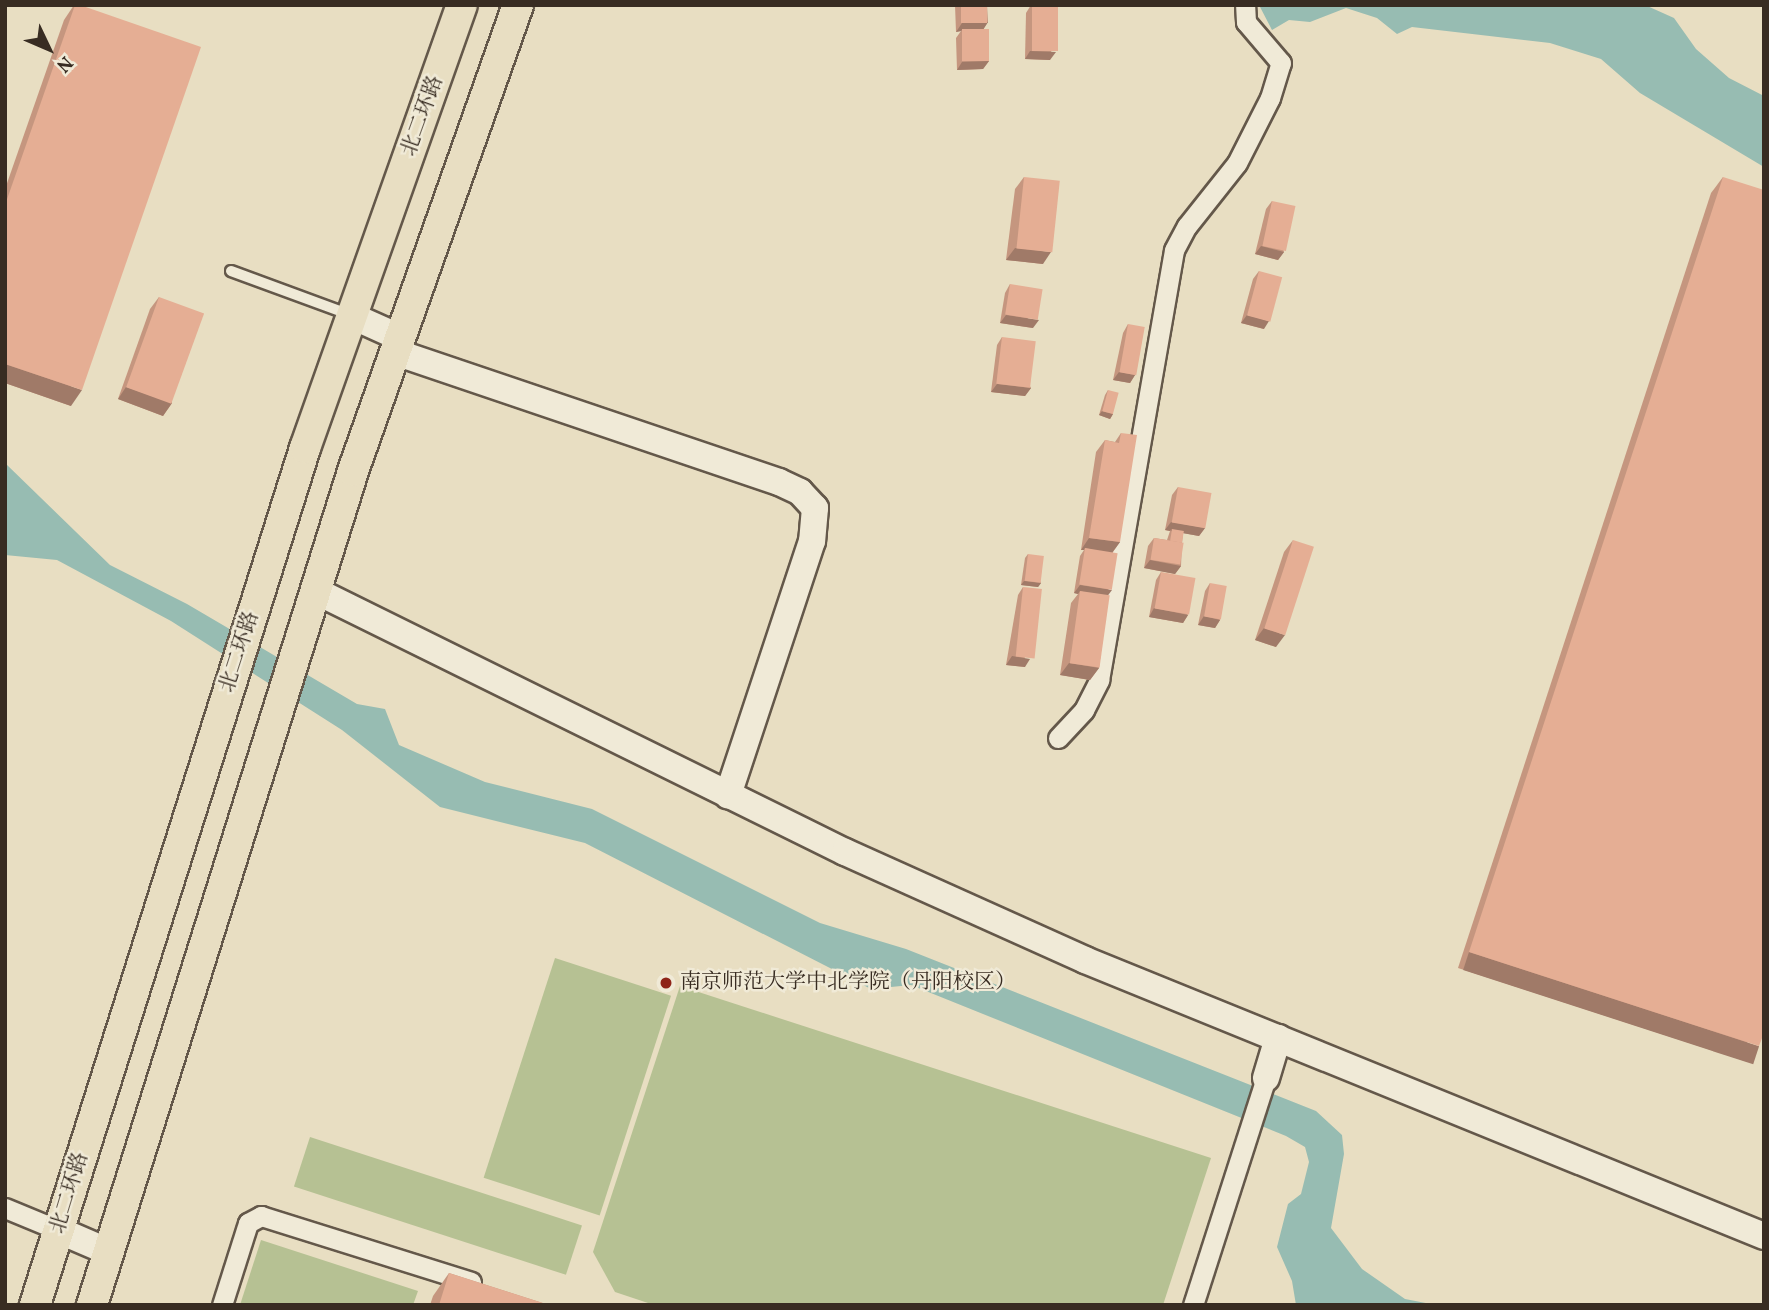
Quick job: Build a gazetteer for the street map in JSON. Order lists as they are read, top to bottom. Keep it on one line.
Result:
{"streets":{"main road":["北二环路"]},"places":["南京师范大学中北学院（丹阳校区）"],"north":"bottom right"}
